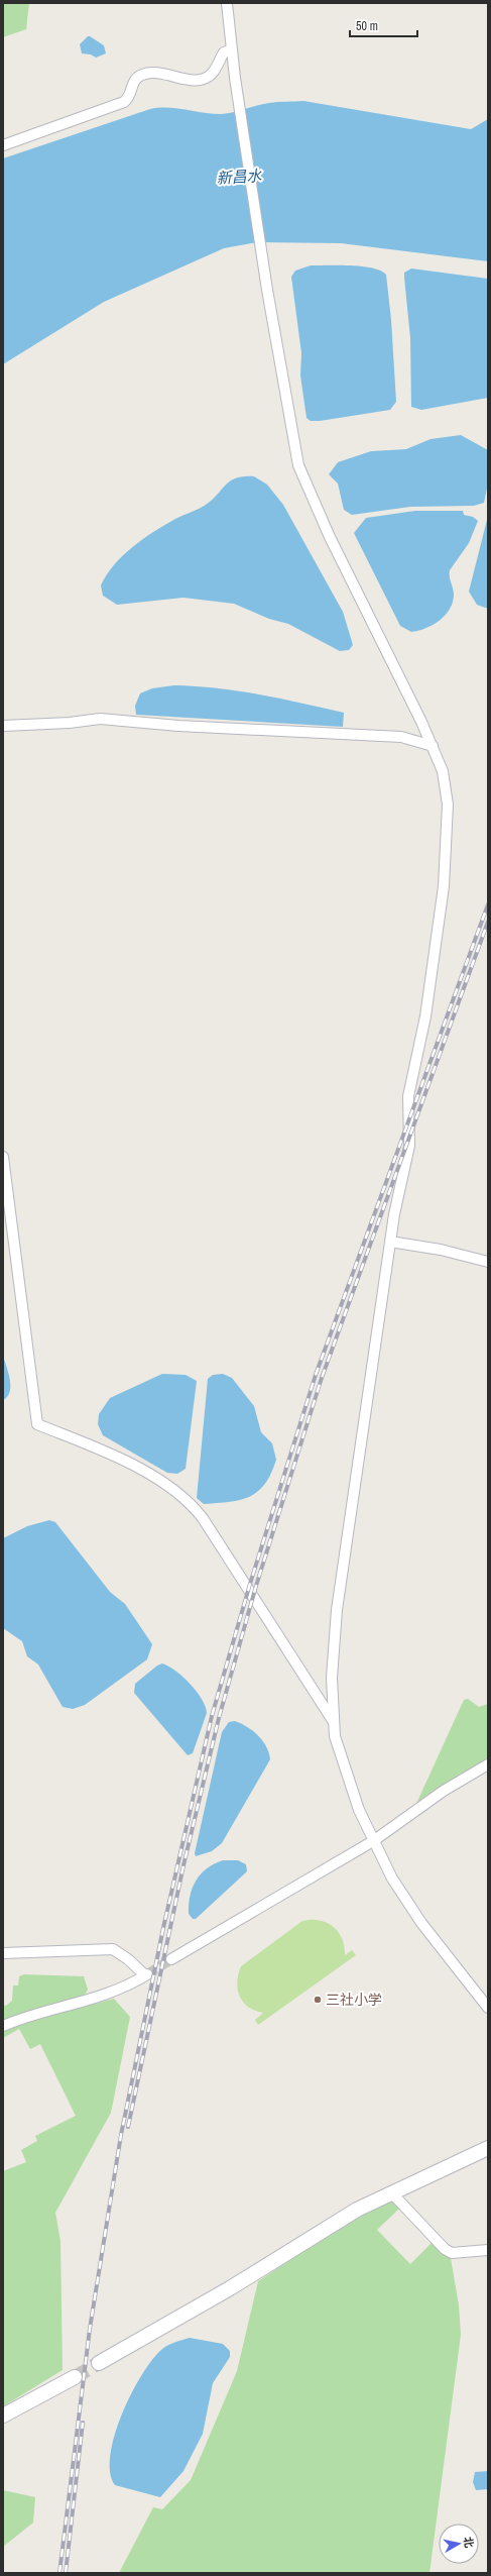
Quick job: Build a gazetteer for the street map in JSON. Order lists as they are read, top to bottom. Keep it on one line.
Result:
{"water":["新昌水"],"places":["三社小学"],"scale_bar":"50 m","north":"right"}
